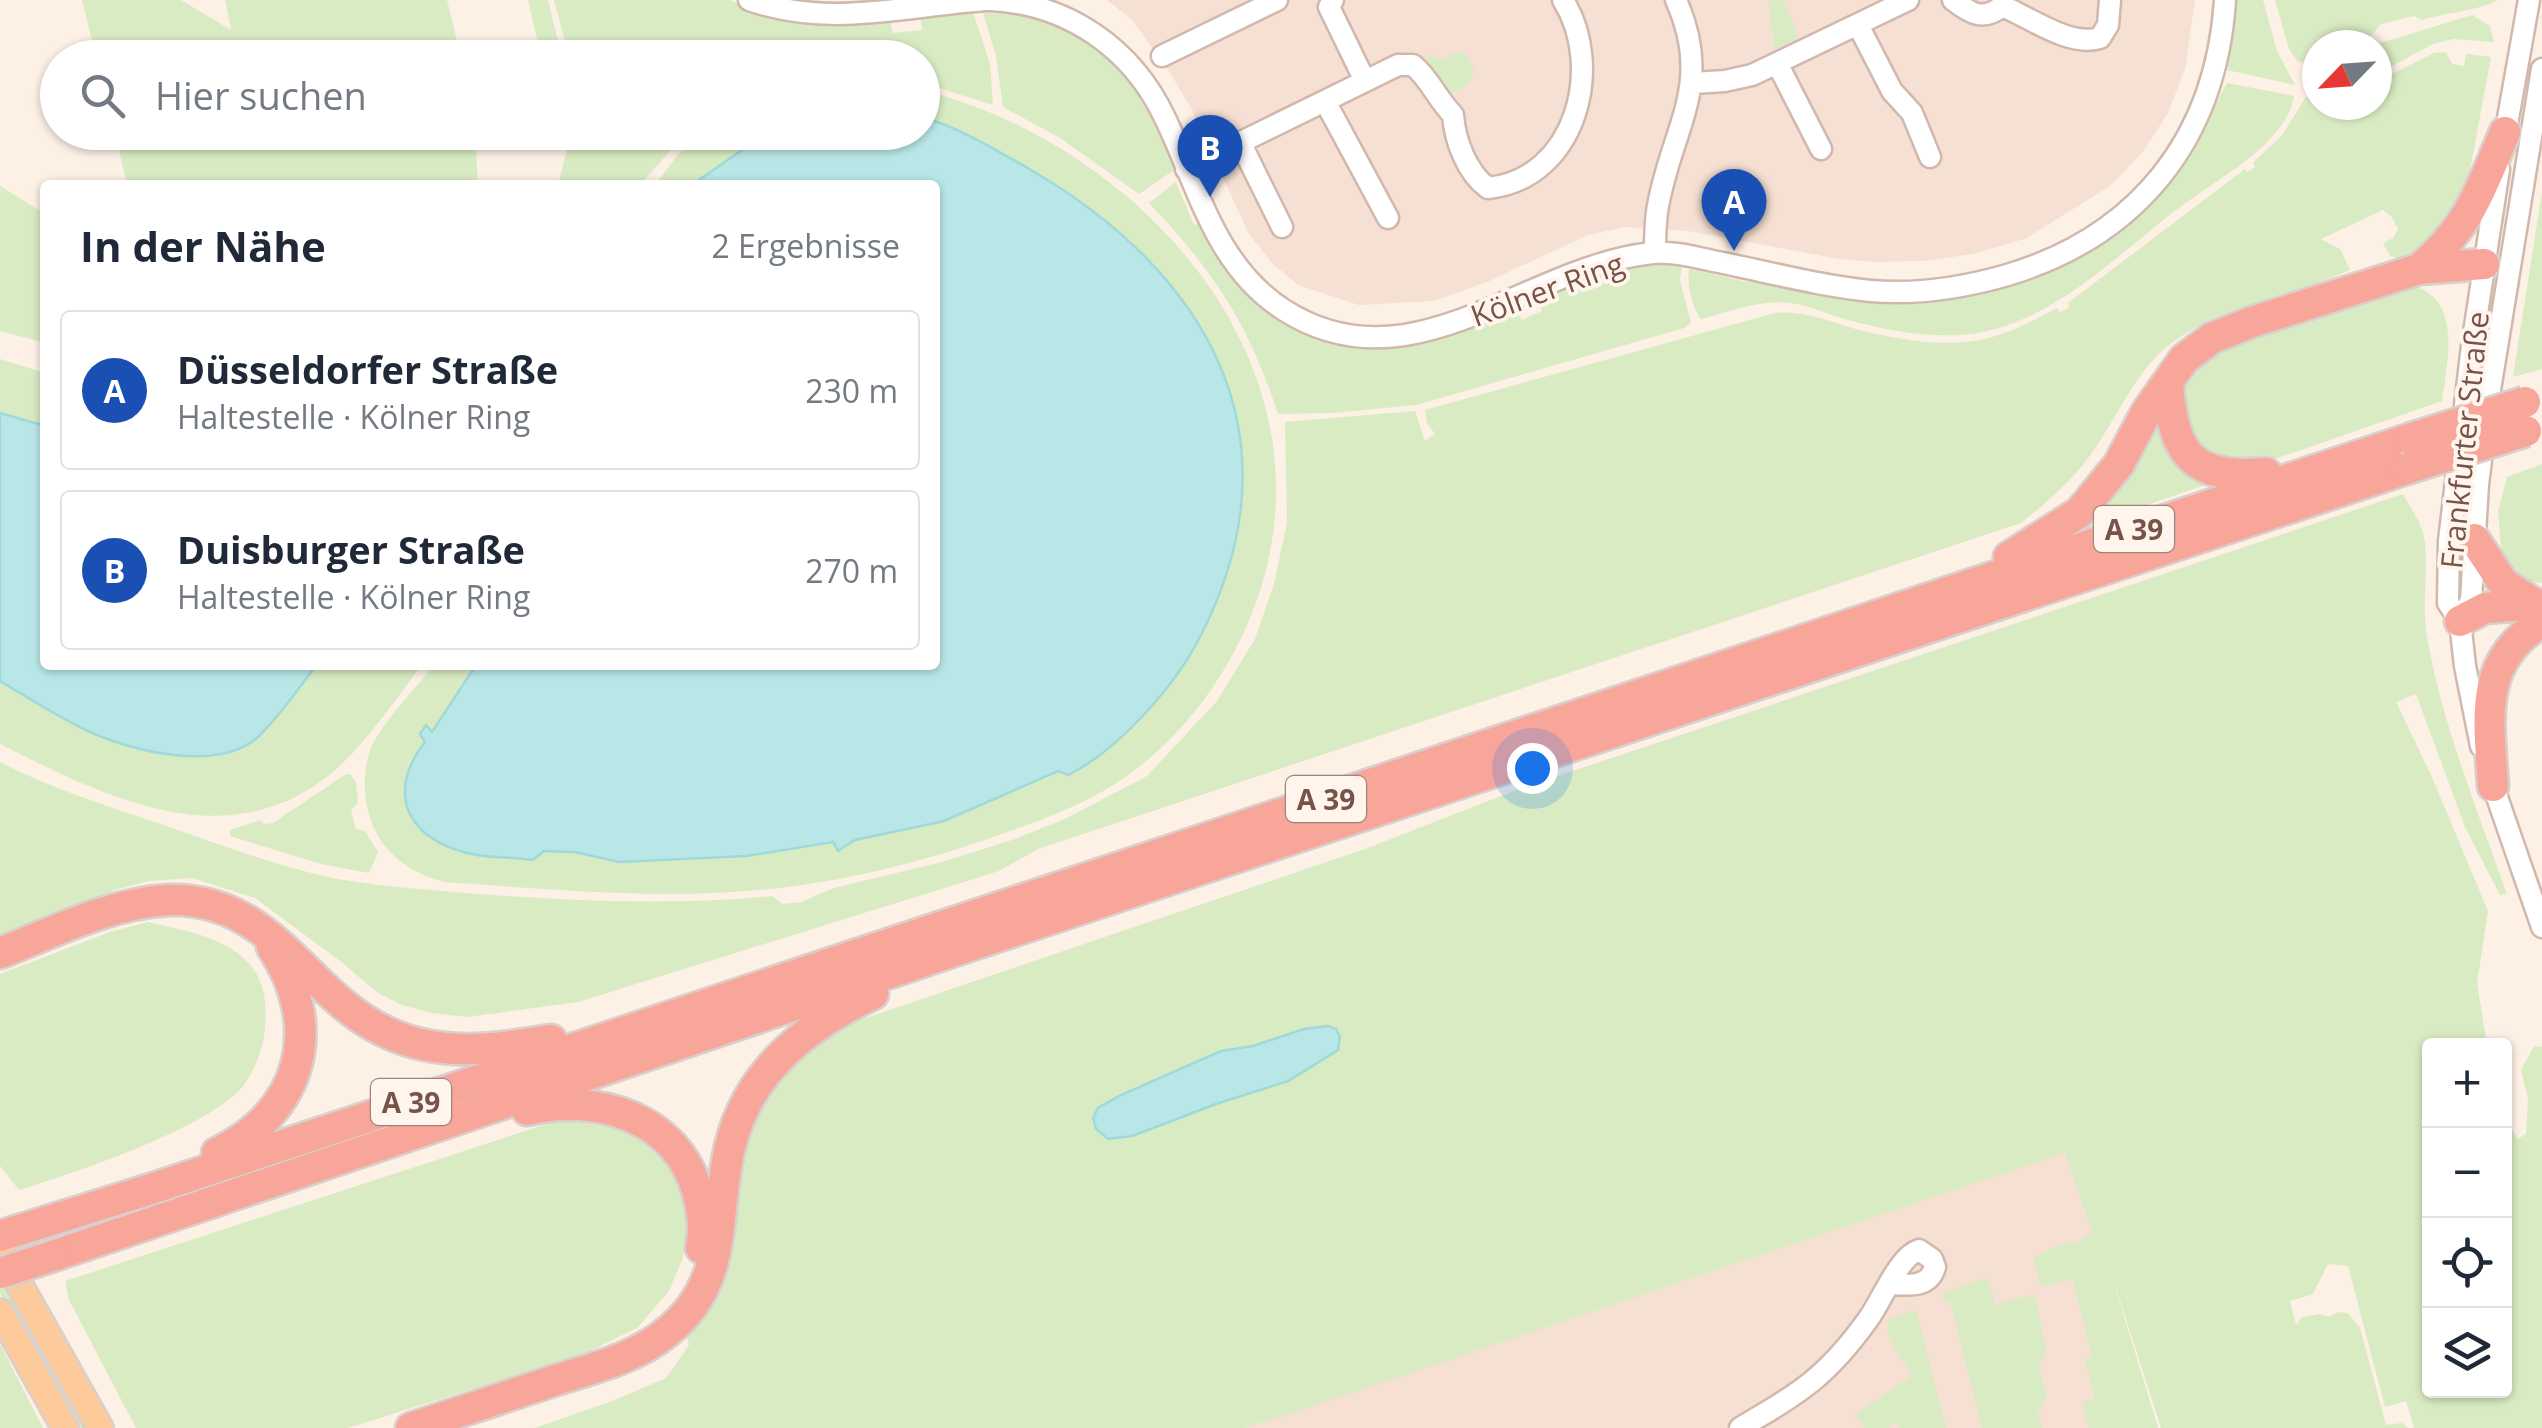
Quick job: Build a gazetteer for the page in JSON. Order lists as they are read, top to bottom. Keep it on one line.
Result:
{"streets":{"highway":["A 39"],"street":["Kölner Ring","Frankfurter Straße"]},"north":"bottom left","page":{"search":"Hier suchen","pins":["B","A"],"heading":["In der Nähe","2 Ergebnisse"],"list":[{"mark":"A","name":"Düsseldorfer Straße","note":"Haltestelle · Kölner Ring","value":"230 m"},{"mark":"B","name":"Duisburger Straße","note":"Haltestelle · Kölner Ring","value":"270 m"}],"map_buttons":["+","−"]}}
